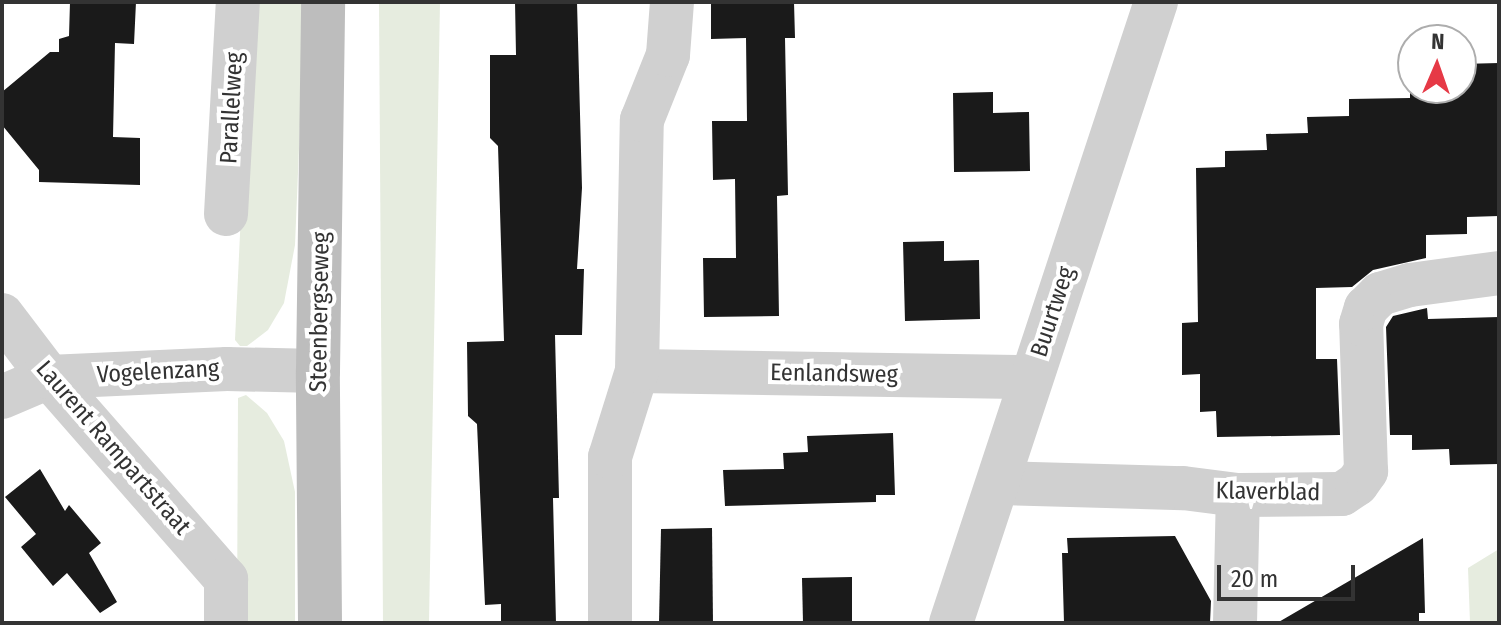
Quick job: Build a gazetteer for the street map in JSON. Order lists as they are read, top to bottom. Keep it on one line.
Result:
{"streets":{"main road":["Steenbergseweg"],"street":["Parallelweg","Buurtweg","Vogelenzang","Eenlandsweg","Laurent Rampartstraat","Klaverblad"]},"crossings":[["Steenbergseweg","Vogelenzang"],["Buurtweg","Eenlandsweg"],["Buurtweg","Klaverblad"],["Vogelenzang","Laurent Rampartstraat"]],"scale_bar":"20 m","north":"top"}
